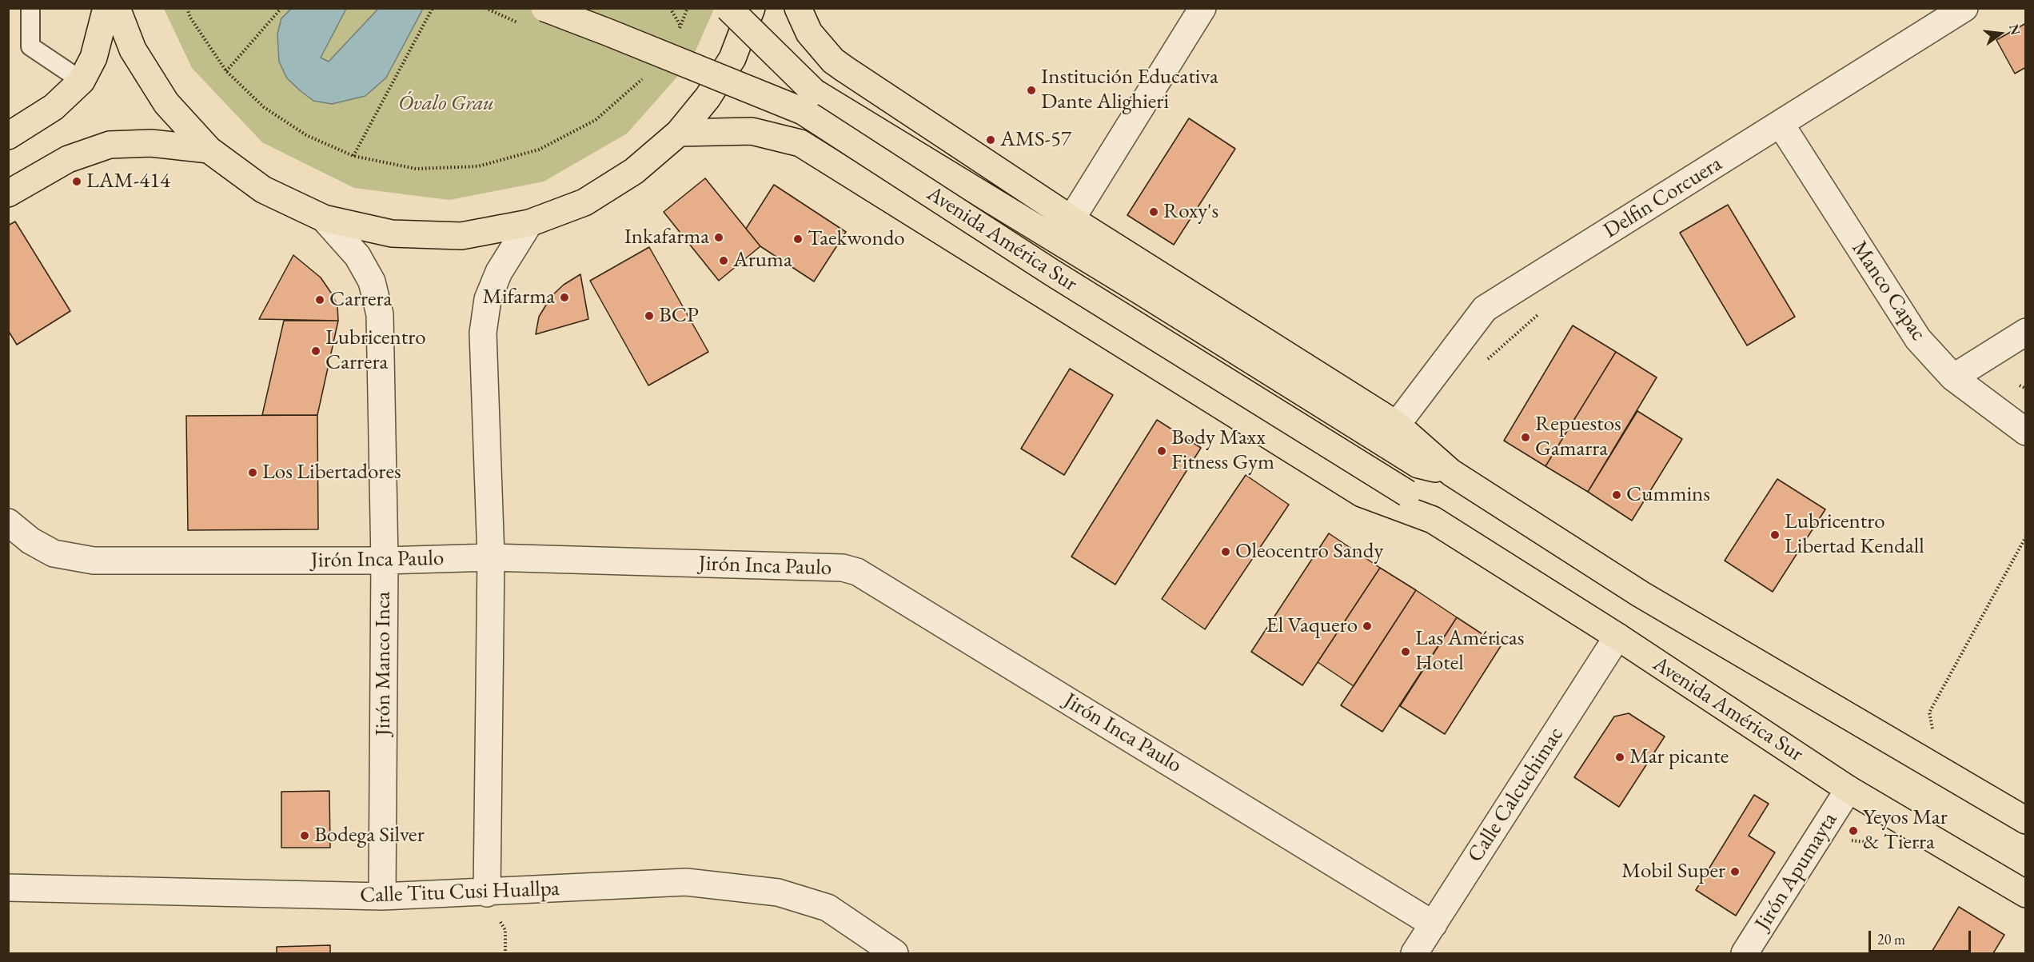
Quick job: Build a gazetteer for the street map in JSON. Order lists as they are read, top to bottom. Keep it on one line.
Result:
{"streets":{"main road":["Avenida América Sur"],"street":["Delfin Corcuera","Manco Capac","Jirón Inca Paulo","Jirón Manco Inca","Calle Calcuchimac","Jirón Apumayta","Calle Titu Cusi Huallpa"]},"crossings":[["Delfin Corcuera","Avenida América Sur"],["Delfin Corcuera","Manco Capac"],["Avenida América Sur","Calle Calcuchimac"],["Avenida América Sur","Jirón Apumayta"],["Jirón Inca Paulo","Jirón Manco Inca"],["Jirón Inca Paulo","Calle Calcuchimac"],["Jirón Manco Inca","Calle Titu Cusi Huallpa"]],"parks":["Óvalo Grau"],"places":["Institución Educativa Dante Alighieri","AMS-57","LAM-414","Roxy's","Inkafarma","Taekwondo","Aruma","Mifarma","Carrera","BCP","Lubricentro Carrera","Repuestos Gamarra","Body Maxx Fitness Gym","Los Libertadores","Cummins","Lubricentro Libertad Kendall","Oleocentro Sandy","El Vaquero","Las Américas Hotel","Mar picante","Yeyos Mar & Tierra","Bodega Silver","Mobil Super"],"scale_bar":"20 m","north":"right"}
